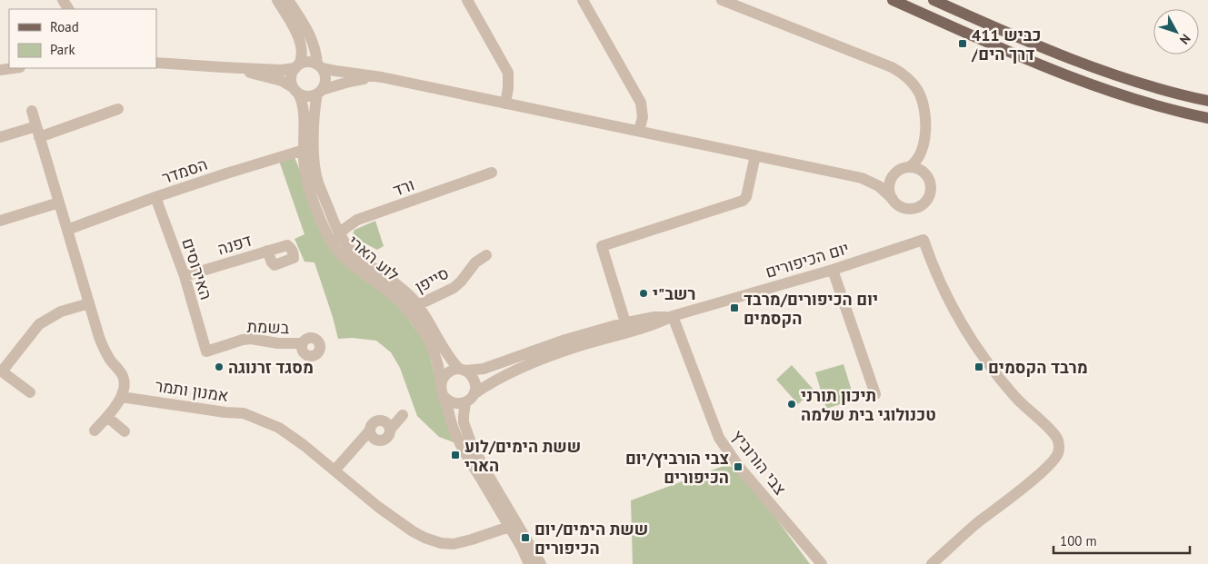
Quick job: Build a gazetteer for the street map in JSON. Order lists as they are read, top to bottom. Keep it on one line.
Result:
{"streets":{"street":["הסמדר","ורד","דפנה","לוע הארי","יום הכיפורים","האירוסים","סייפן","בשמת","אמנון ותמר","צבי הורוביץ"]},"crossings":[["הסמדר","לוע הארי"],["הסמדר","האירוסים"],["ורד","לוע הארי"],["דפנה","האירוסים"],["לוע הארי","יום הכיפורים"],["לוע הארי","סייפן"],["לוע הארי","אמנון ותמר"],["יום הכיפורים","צבי הורוביץ"],["האירוסים","בשמת"]],"places":{"transit":["כביש 411 /דרך הים","יום הכיפורים/מרבד הקסמים","מרבד הקסמים","ששת הימים/לוע הארי","צבי הורביץ/יום הכיפורים","ששת הימים/יום הכיפורים"],"other":["רשב\"י","מסגד זרנוגה","תיכון תורני טכנולוגי בית שלמה"]},"legend":["Road","Park"],"scale_bar":"100 m","north":"bottom right"}
